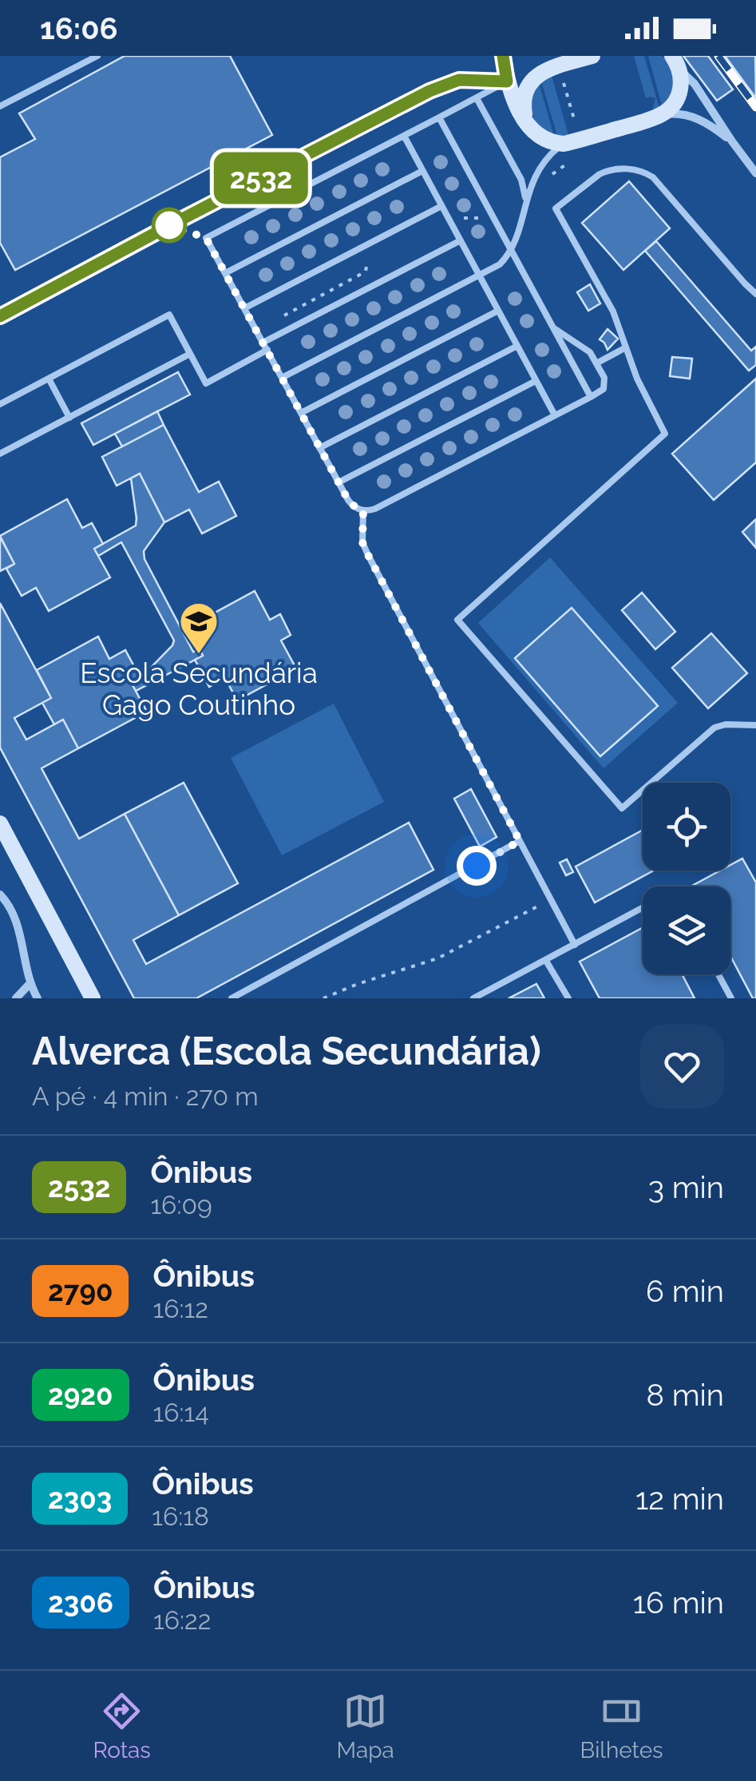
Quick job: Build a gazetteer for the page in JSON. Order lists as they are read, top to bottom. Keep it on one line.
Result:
{"places":{"school or university":["Escola Secundária Gago Coutinho"]},"lines":["bus line 2532"],"page":{"status":"16:06","on_map":"2532","heading":["Alverca (Escola Secundária)","A pé · 4 min · 270 m"],"list":[{"mark":"2532","name":"Ônibus","note":"16:09","value":"3 min"},{"mark":"2790","name":"Ônibus","note":"16:12","value":"6 min"},{"mark":"2920","name":"Ônibus","note":"16:14","value":"8 min"},{"mark":"2303","name":"Ônibus","note":"16:18","value":"12 min"},{"mark":"2306","name":"Ônibus","note":"16:22","value":"16 min"}],"tabs":["Rotas","Mapa","Bilhetes"]}}
